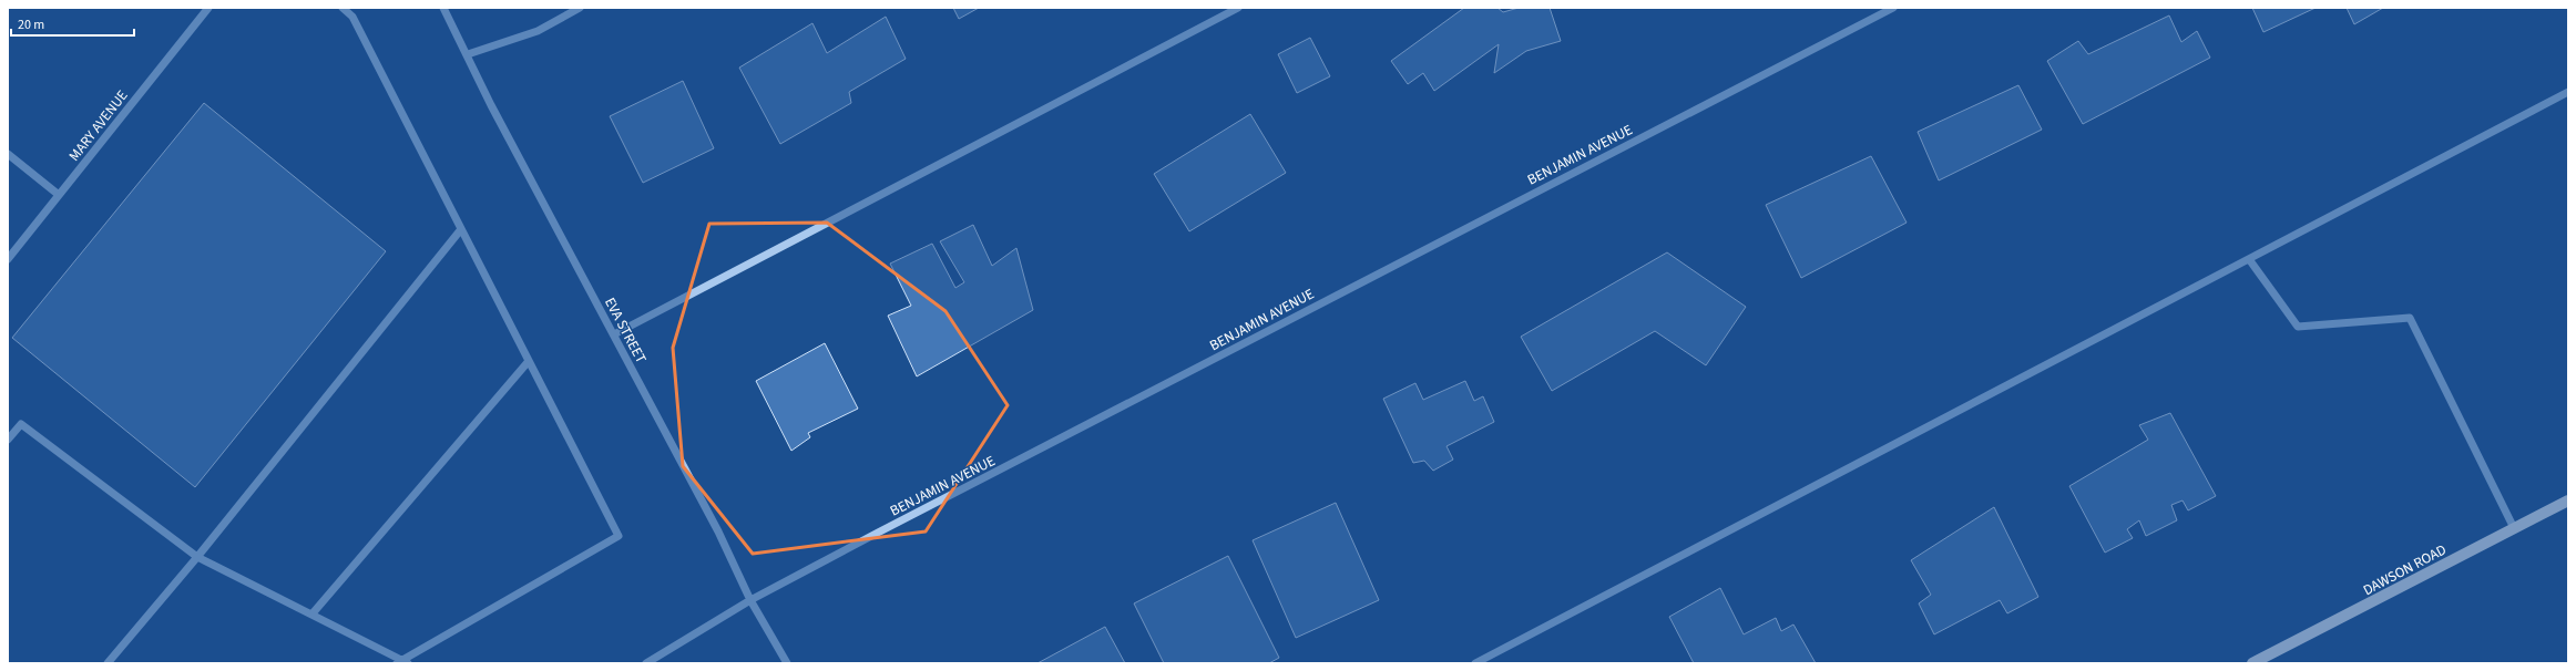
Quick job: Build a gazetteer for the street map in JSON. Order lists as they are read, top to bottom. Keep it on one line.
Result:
{"streets":{"main road":["DAWSON ROAD"],"street":["MARY AVENUE","BENJAMIN AVENUE","EVA STREET"]},"crossings":[["BENJAMIN AVENUE","EVA STREET"]],"scale_bar":"20 m"}
